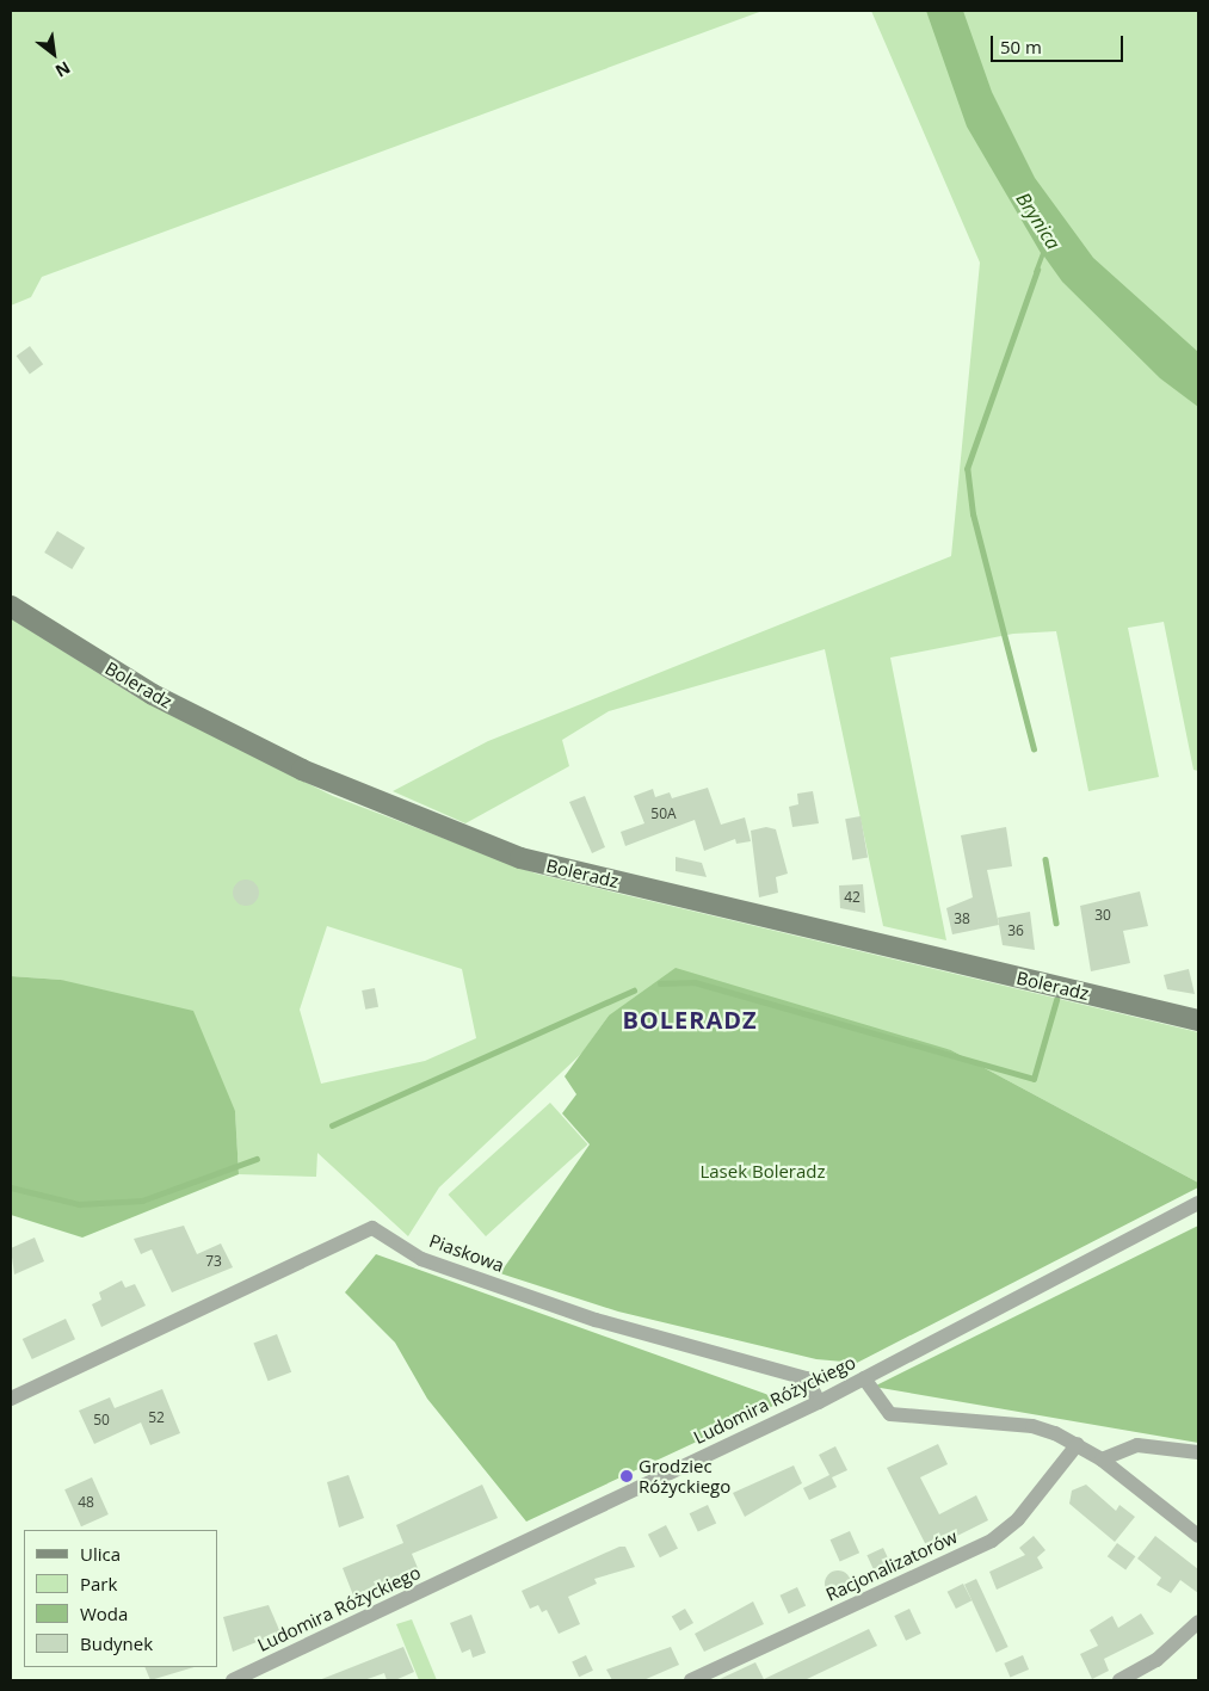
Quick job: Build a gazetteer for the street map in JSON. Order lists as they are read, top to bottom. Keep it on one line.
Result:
{"streets":{"street":["Boleradz","Piaskowa","Ludomira Różyckiego","Racjonalizatorów"]},"crossings":[["Piaskowa","Ludomira Różyckiego"]],"districts":["BOLERADZ"],"water":["Brynica"],"parks":["Lasek Boleradz"],"places":["Grodziec Różyckiego"],"house_numbers":["50A","42","30","38","36","73","52","50","48"],"legend":["Ulica","Park","Woda","Budynek"],"scale_bar":"50 m","north":"bottom right"}
